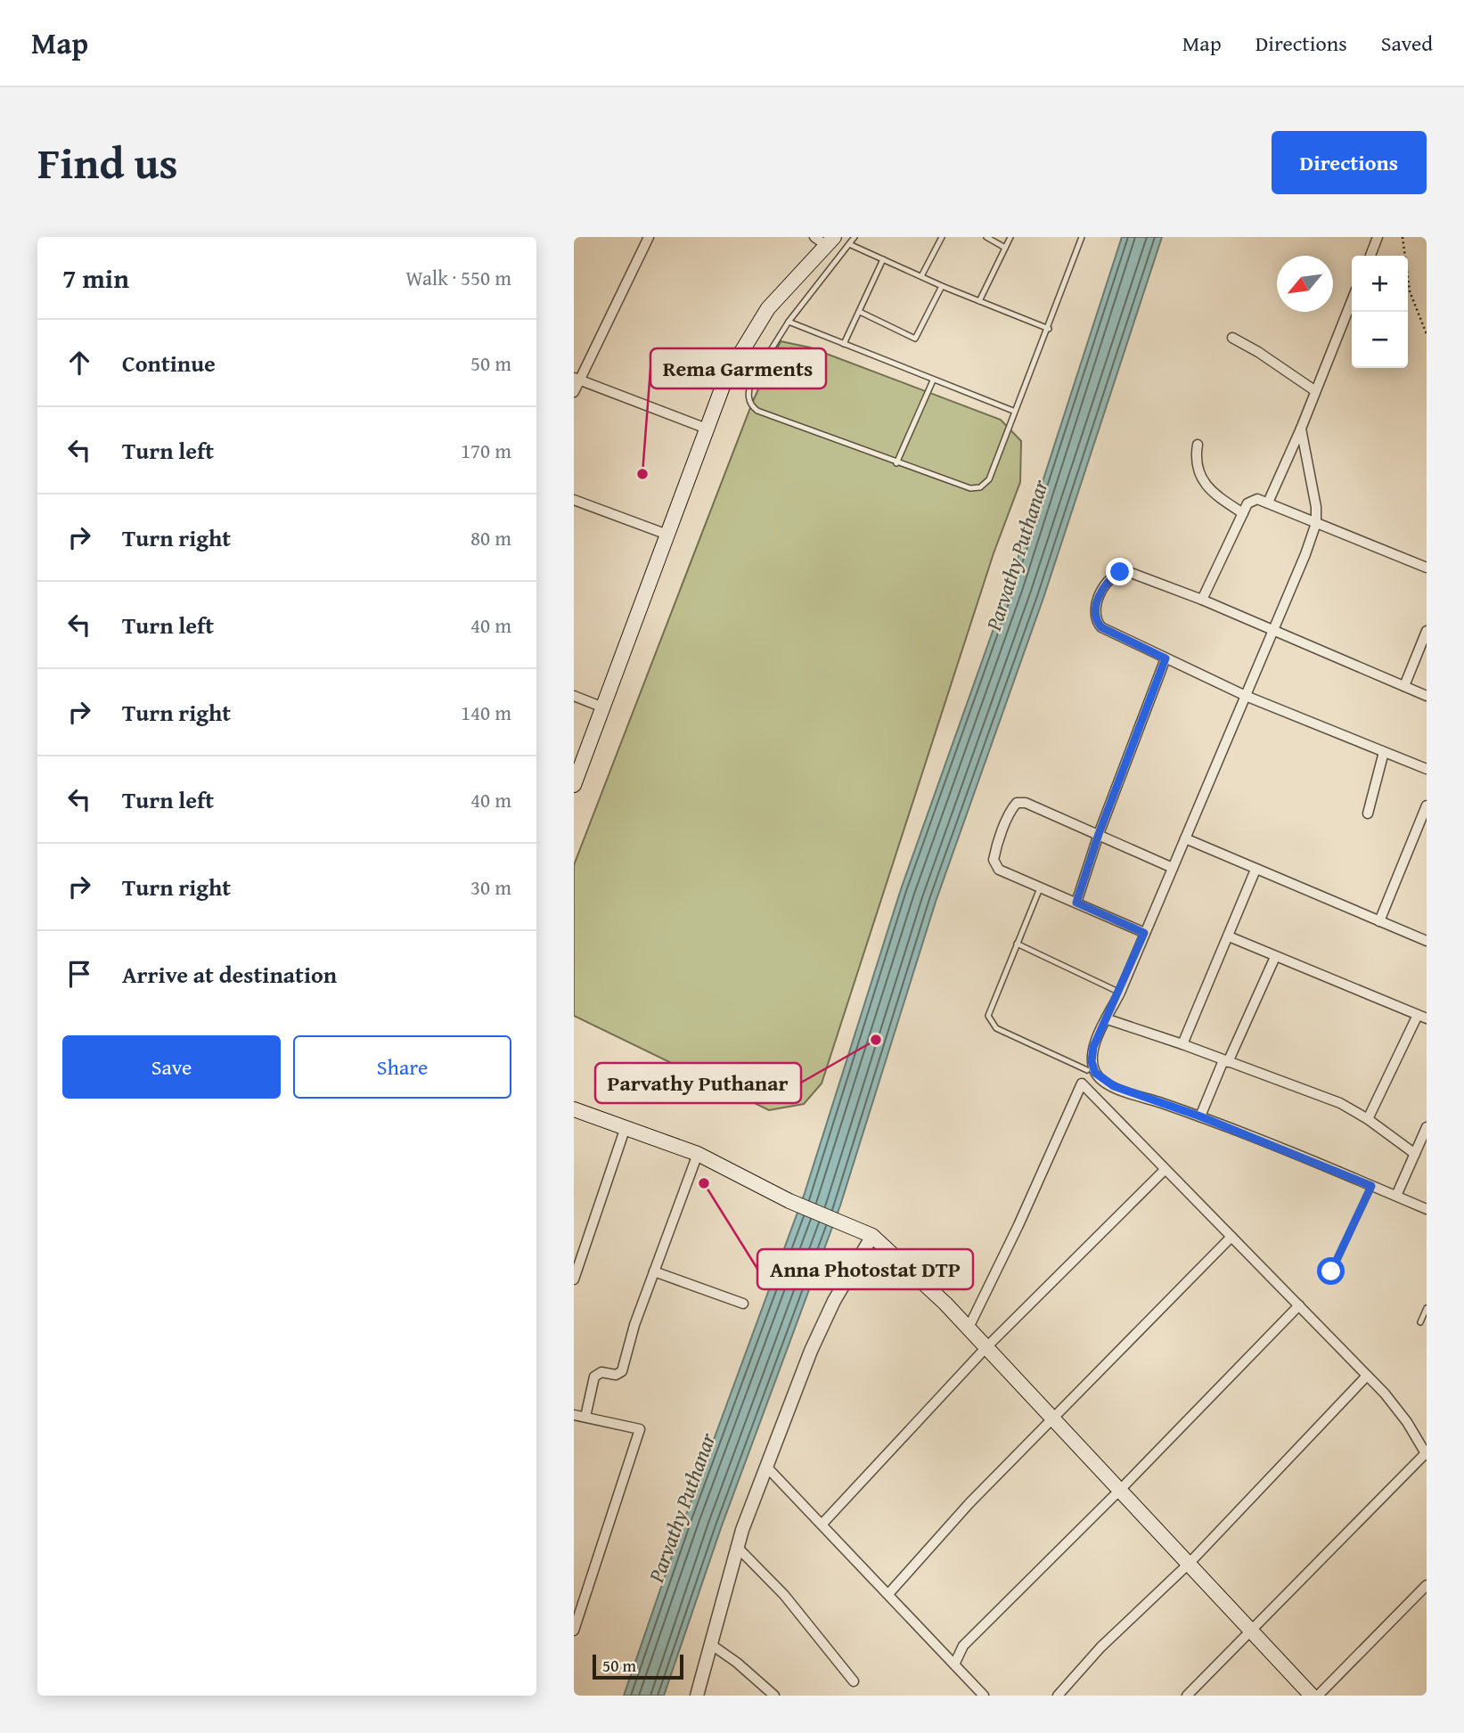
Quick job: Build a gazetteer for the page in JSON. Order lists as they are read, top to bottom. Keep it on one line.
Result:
{"water":["Parvathy Puthanar"],"places":["Rema Garments","Parvathy Puthanar","Anna Photostat DTP"],"scale_bar":"50 m","north":"bottom left","page":{"header":"Map","nav":["Map","Directions","Saved"],"title":"Find us","buttons":["Directions",["Save","Share"]],"heading":["7 min","Walk · 550 m"],"map_buttons":["+","−"],"list":[["Continue","50 m"],["Turn left","170 m"],["Turn right","80 m"],["Turn left","40 m"],["Turn right","140 m"],["Turn left","40 m"],["Turn right","30 m"],"Arrive at destination"],"scale":"50 m"}}
